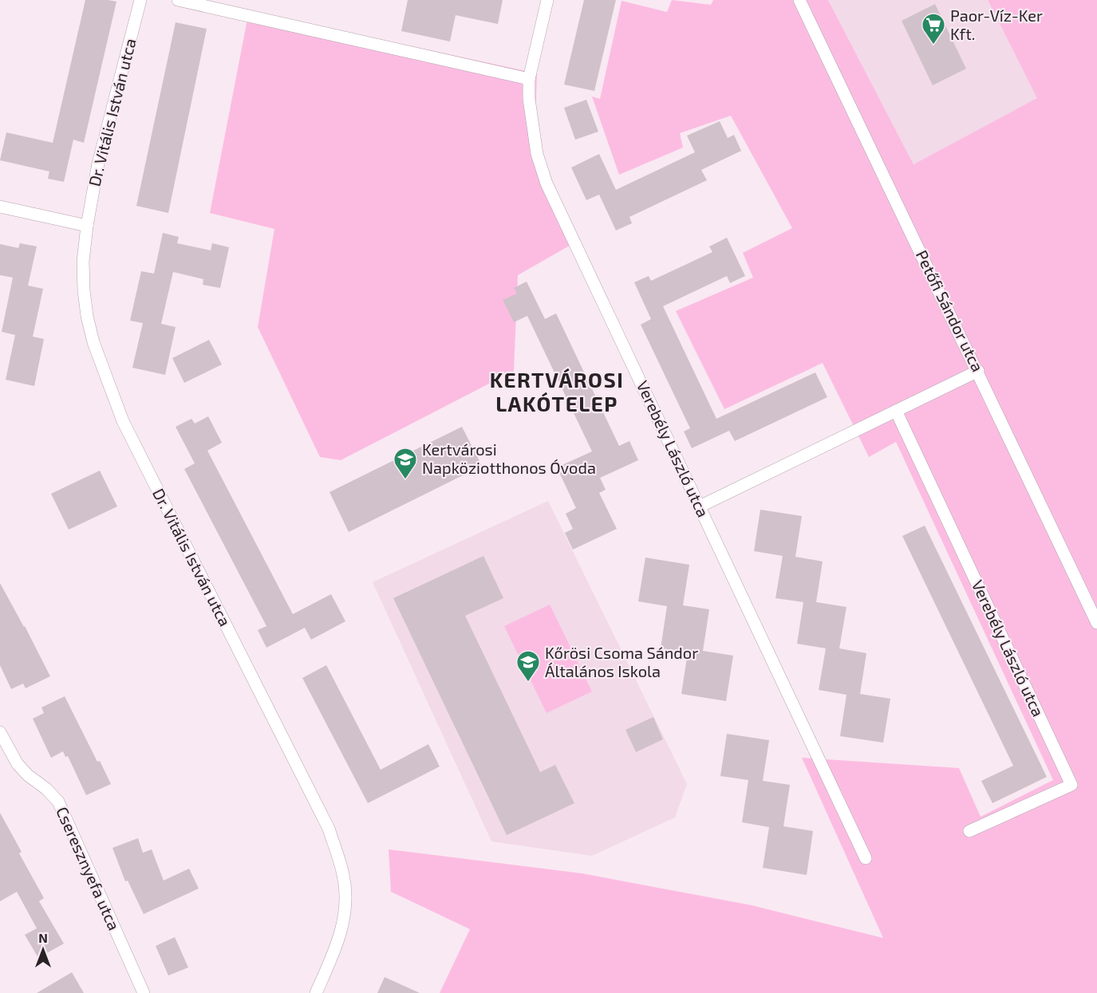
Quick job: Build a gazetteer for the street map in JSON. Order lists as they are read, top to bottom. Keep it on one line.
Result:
{"streets":{"street":["Dr. Vitális István utca","Petőfi Sándor utca","Verebély László utca","Cseresznyefa utca"]},"districts":["KERTVÁROSI LAKÓTELEP"],"places":{"supermarket":["Paor-Víz-Ker Kft."],"school or university":["Kertvárosi Napköziotthonos Óvoda","Kőrösi Csoma Sándor Általános Iskola"]},"north":"top"}
